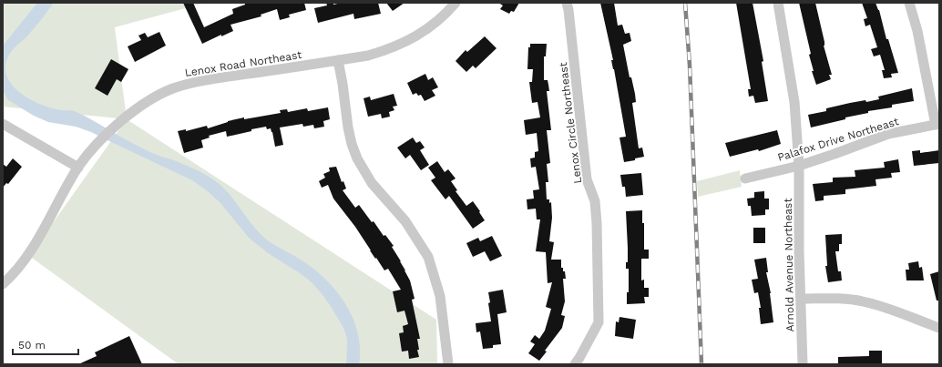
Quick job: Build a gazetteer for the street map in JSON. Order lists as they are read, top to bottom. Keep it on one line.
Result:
{"streets":{"street":["Lenox Road Northeast","Lenox Circle Northeast","Palafox Drive Northeast","Arnold Avenue Northeast"]},"crossings":[["Palafox Drive Northeast","Arnold Avenue Northeast"]],"scale_bar":"50 m"}
